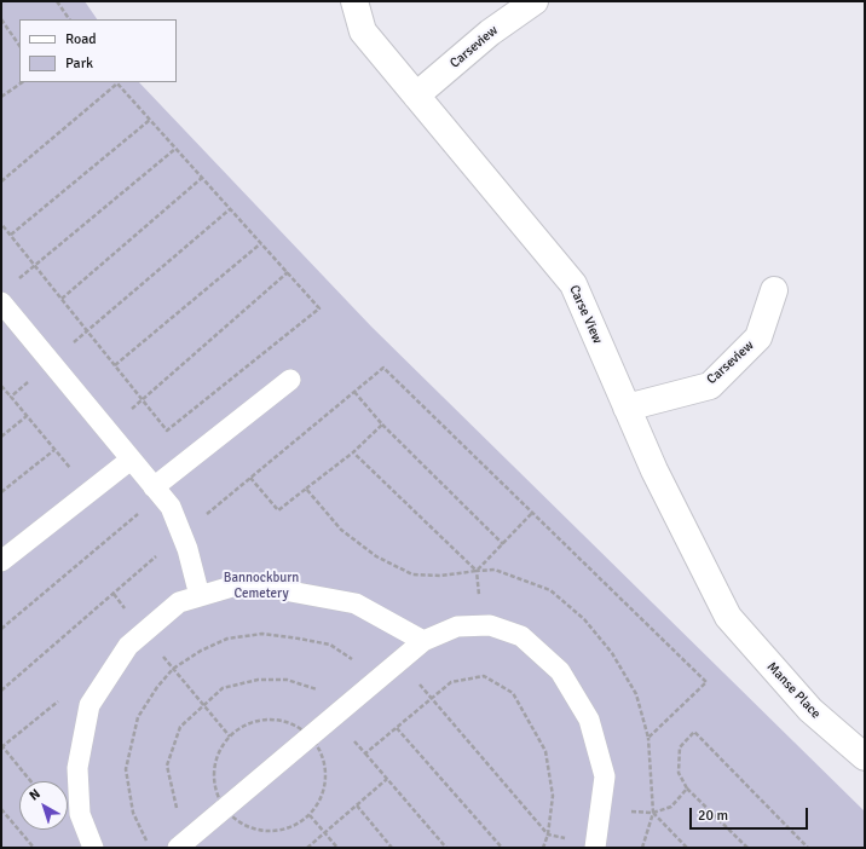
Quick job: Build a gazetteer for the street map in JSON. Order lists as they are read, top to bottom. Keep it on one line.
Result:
{"streets":{"street":["Carseview","Carse View","Manse Place"]},"crossings":[["Carseview","Carse View"],["Carse View","Manse Place"]],"parks":["Bannockburn Cemetery"],"legend":["Road","Park"],"scale_bar":"20 m","north":"top left"}
